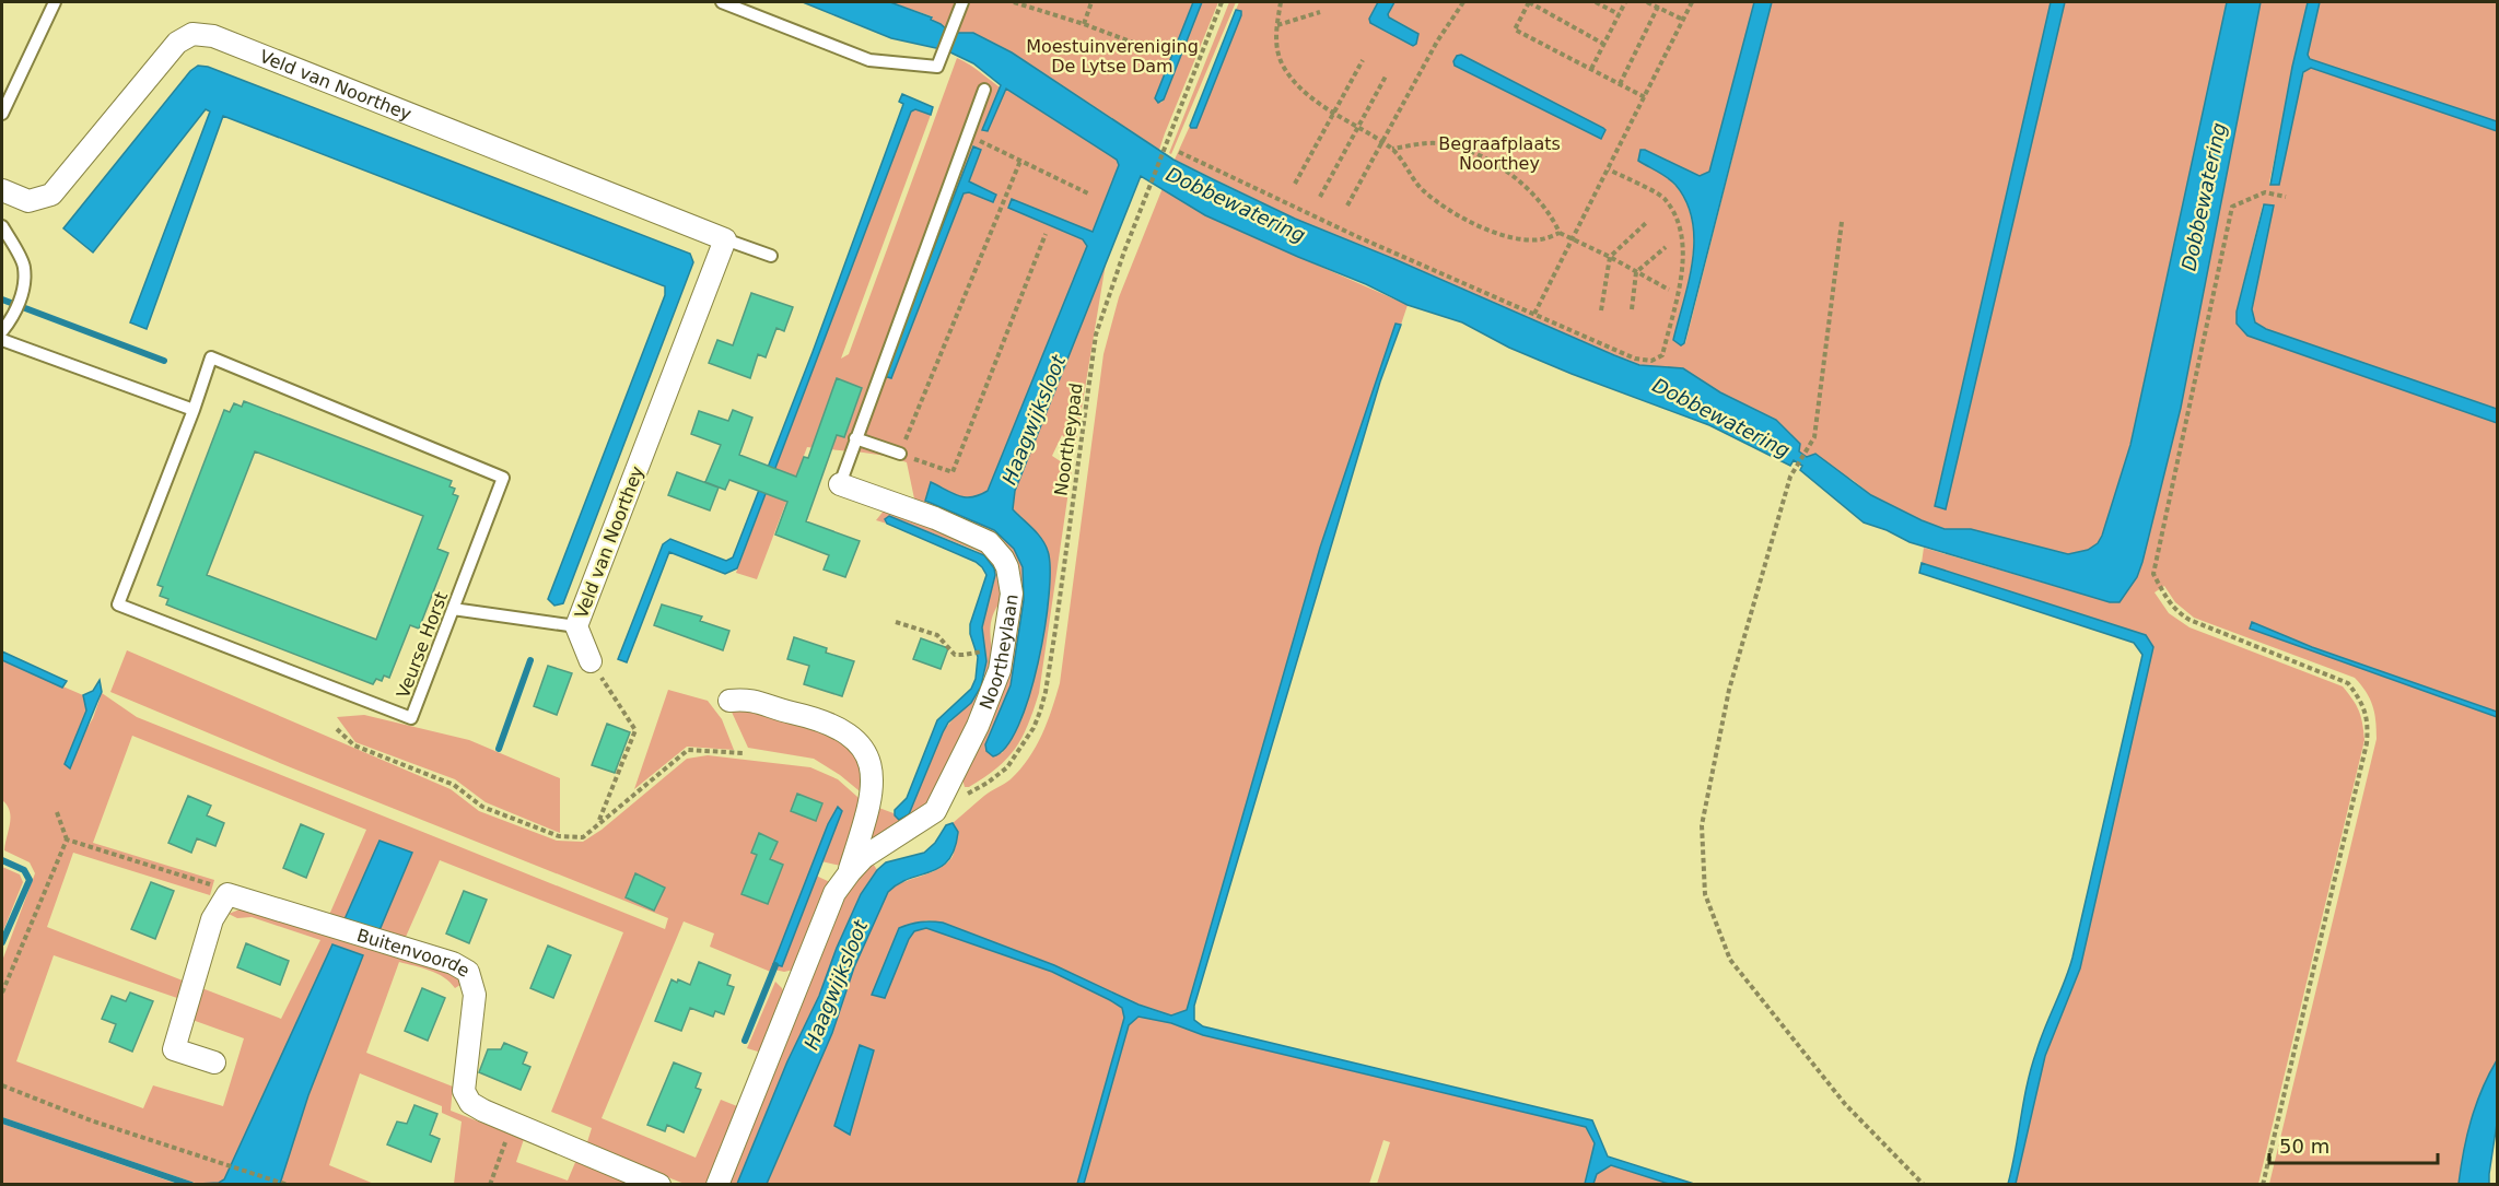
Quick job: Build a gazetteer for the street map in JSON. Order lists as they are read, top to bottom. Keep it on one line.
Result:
{"streets":{"street":["Veld van Noorthey","Noortheylaan","Buitenvoorde"],"lane":["Veurse Horst"],"path":["Noortheypad"]},"water":["Dobbewatering","Haagwijksloot"],"parks":["Moestuinvereniging De Lytse Dam","Begraafplaats Noorthey"],"scale_bar":"50 m"}
